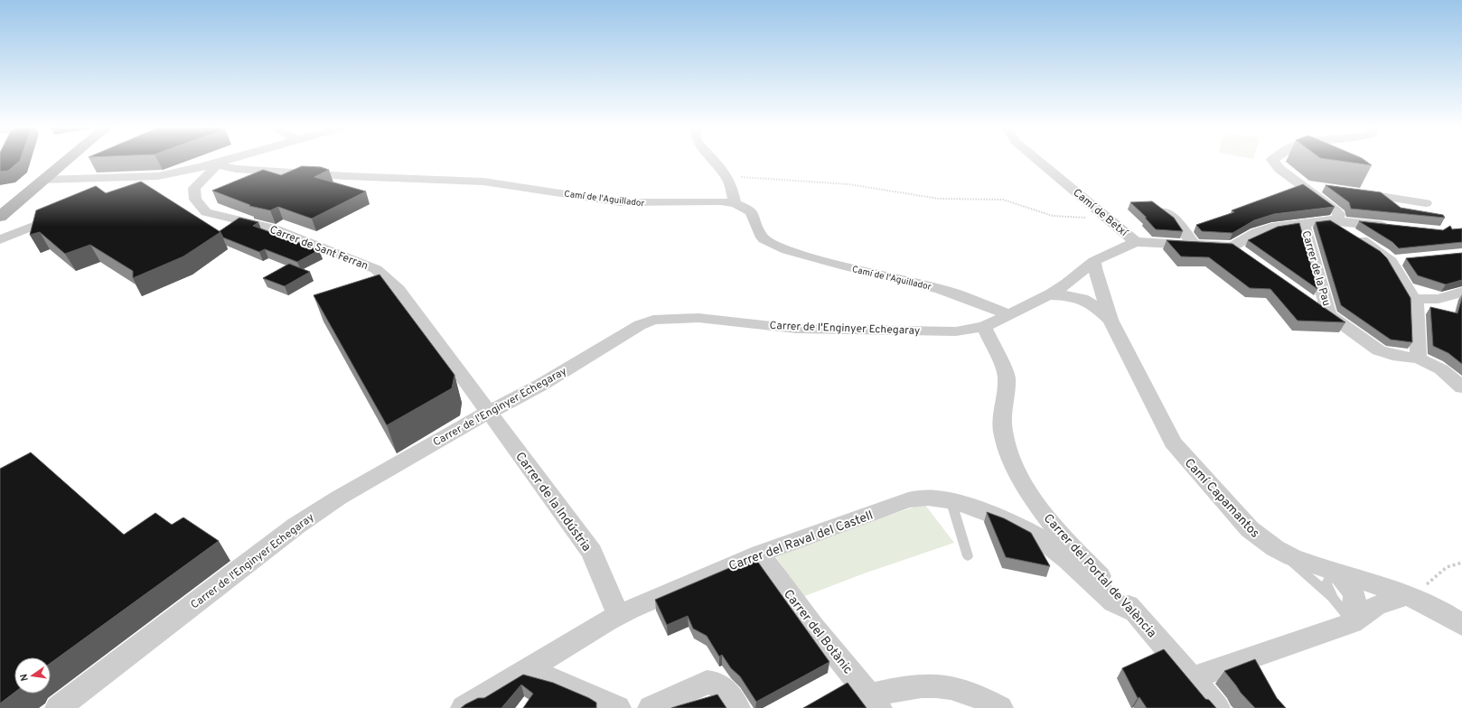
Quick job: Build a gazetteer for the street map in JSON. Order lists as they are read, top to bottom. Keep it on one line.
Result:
{"streets":{"street":["Camí de l'Aguillador","Camí de Betxí","Carrer de Sant Ferran","Carrer de la Pau","Carrer de l'Enginyer Echegaray","Camí Capamantos","Carrer de la Indústria","Carrer del Raval del Castell","Carrer del Portal de València","Carrer del Botànic"]},"crossings":[["Camí de l'Aguillador","Camí de Betxí"],["Camí de l'Aguillador","Carrer de Sant Ferran"],["Camí de l'Aguillador","Carrer de l'Enginyer Echegaray"],["Camí de Betxí","Carrer de l'Enginyer Echegaray"],["Camí de Betxí","Camí Capamantos"],["Carrer de Sant Ferran","Carrer de l'Enginyer Echegaray"],["Carrer de Sant Ferran","Carrer de la Indústria"],["Carrer de l'Enginyer Echegaray","Carrer de la Indústria"],["Carrer de l'Enginyer Echegaray","Carrer del Portal de València"],["Carrer de la Indústria","Carrer del Raval del Castell"],["Carrer del Raval del Castell","Carrer del Portal de València"],["Carrer del Raval del Castell","Carrer del Botànic"]],"north":"left"}
